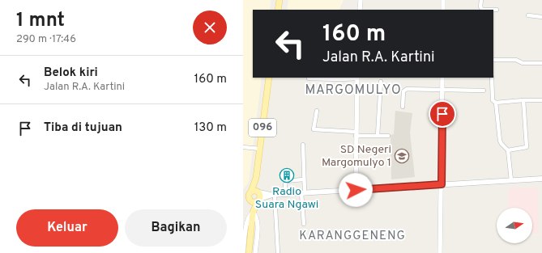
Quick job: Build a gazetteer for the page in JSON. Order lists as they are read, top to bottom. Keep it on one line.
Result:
{"streets":{"main road":["096"]},"districts":["MARGOMULYO","KARANGGENENG"],"places":{"school or university":["SD Negeri Margomulyo 1"],"building":["Radio Suara Ngawi"]},"north":"right","page":{"heading":["1 mnt","290 m · 17:46"],"turn":["160 m","Jalan R.A. Kartini"],"list":[{"name":"Belok kiri","note":"Jalan R.A. Kartini","value":"160 m"},{"name":"Tiba di tujuan","value":"130 m"}],"buttons":["Keluar","Bagikan"]}}
